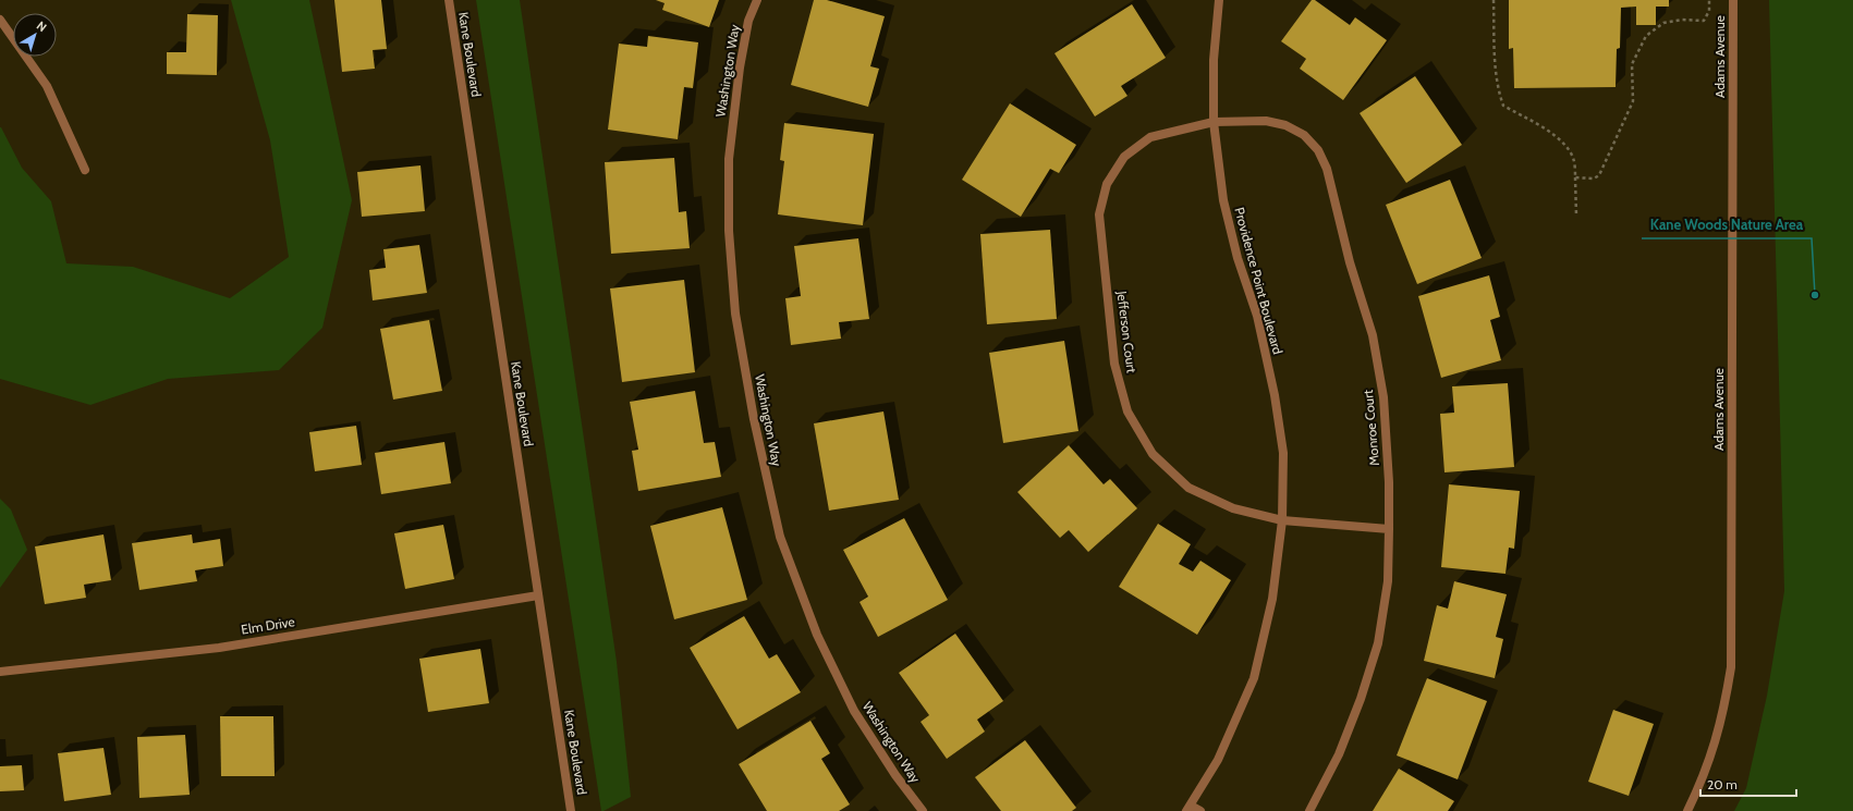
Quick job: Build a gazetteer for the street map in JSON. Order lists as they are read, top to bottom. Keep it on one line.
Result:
{"streets":{"street":["Kane Boulevard","Adams Avenue","Washington Way","Providence Point Boulevard","Jefferson Court","Monroe Court","Elm Drive"]},"crossings":[["Kane Boulevard","Elm Drive"],["Providence Point Boulevard","Jefferson Court"],["Providence Point Boulevard","Monroe Court"],["Jefferson Court","Monroe Court"]],"places":["Kane Woods Nature Area"],"scale_bar":"20 m","north":"top right"}
